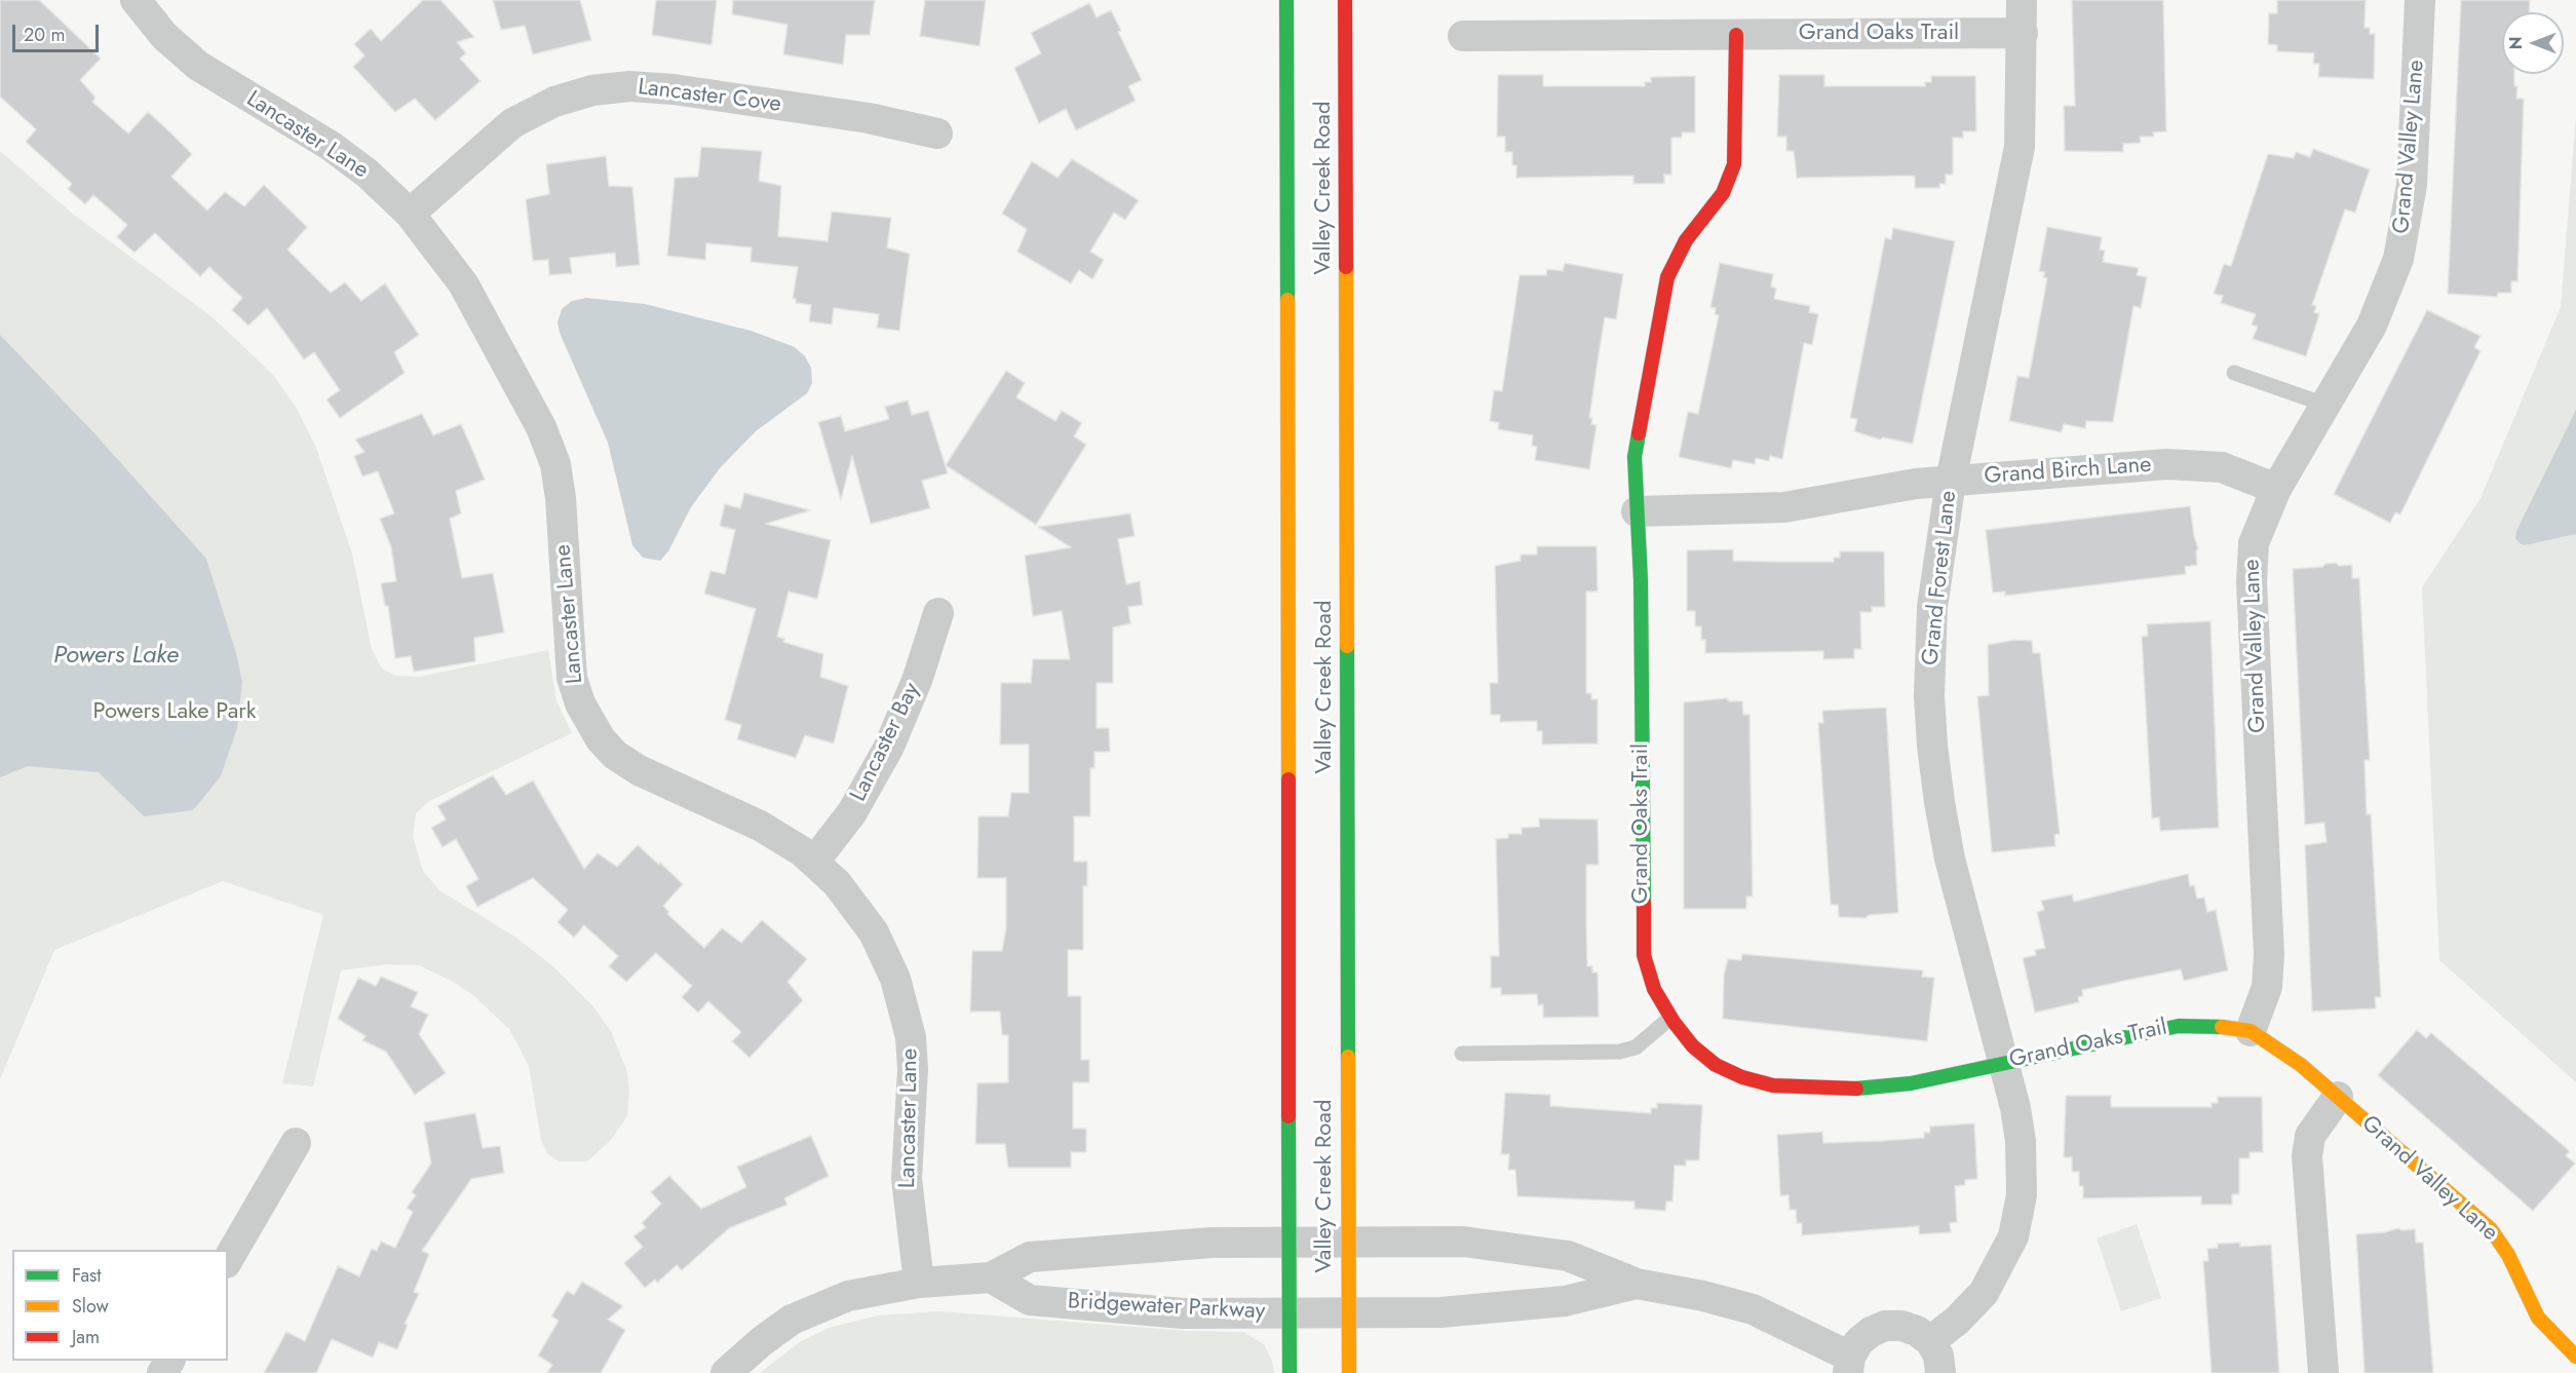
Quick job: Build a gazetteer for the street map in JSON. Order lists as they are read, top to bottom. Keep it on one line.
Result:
{"streets":{"main road":["Grand Oaks Trail","Grand Valley Lane","Valley Creek Road"],"street":["Lancaster Cove","Lancaster Lane","Grand Birch Lane","Grand Forest Lane","Lancaster Bay","Bridgewater Parkway"]},"crossings":[["Grand Oaks Trail","Grand Valley Lane"],["Grand Oaks Trail","Grand Birch Lane"],["Grand Oaks Trail","Grand Forest Lane"],["Lancaster Cove","Lancaster Lane"],["Lancaster Lane","Lancaster Bay"],["Grand Valley Lane","Grand Birch Lane"],["Valley Creek Road","Bridgewater Parkway"],["Grand Birch Lane","Grand Forest Lane"]],"water":["Powers Lake"],"parks":["Powers Lake Park"],"legend":["Fast","Slow","Jam"],"scale_bar":"20 m","north":"left"}
